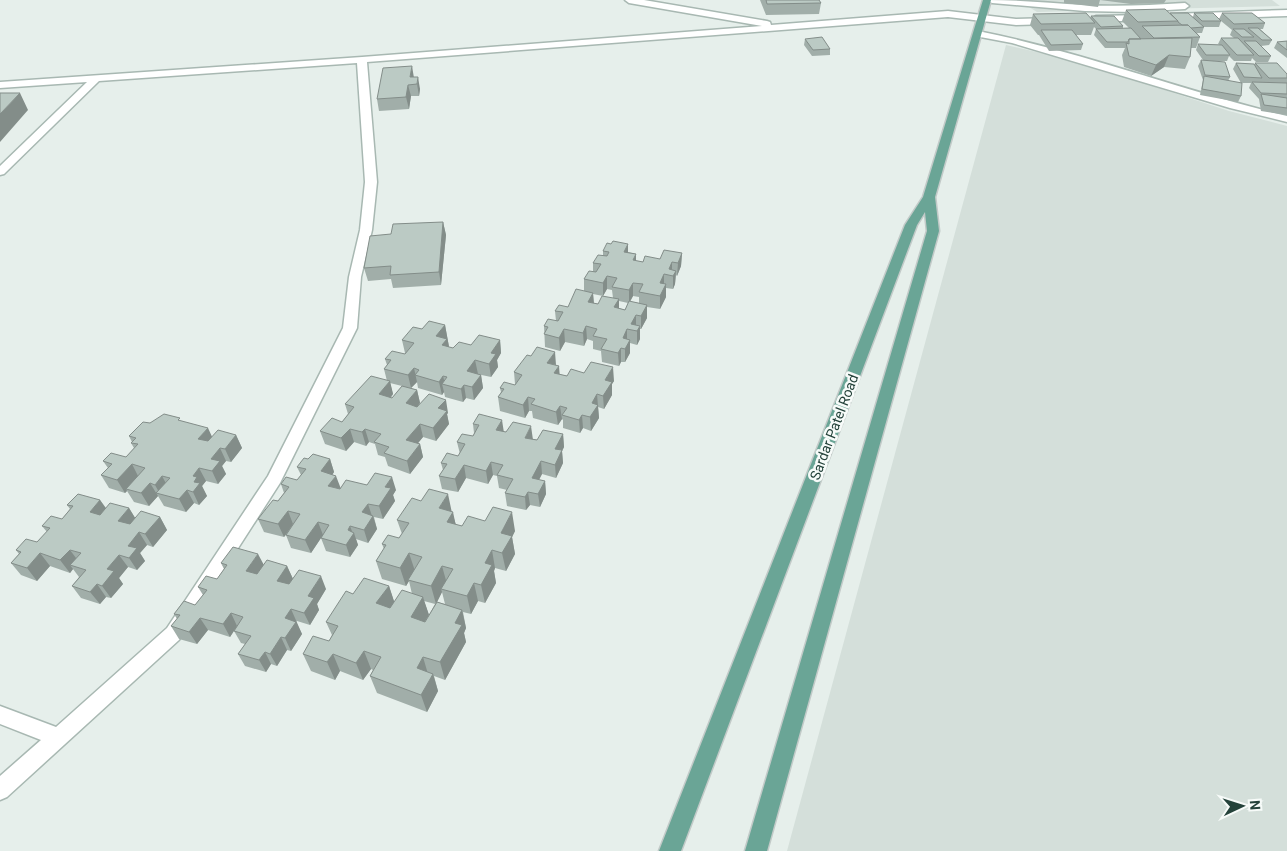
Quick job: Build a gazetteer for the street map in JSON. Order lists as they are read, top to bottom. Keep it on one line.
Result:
{"streets":{"main road":["Sardar Patel Road"]},"north":"right"}
